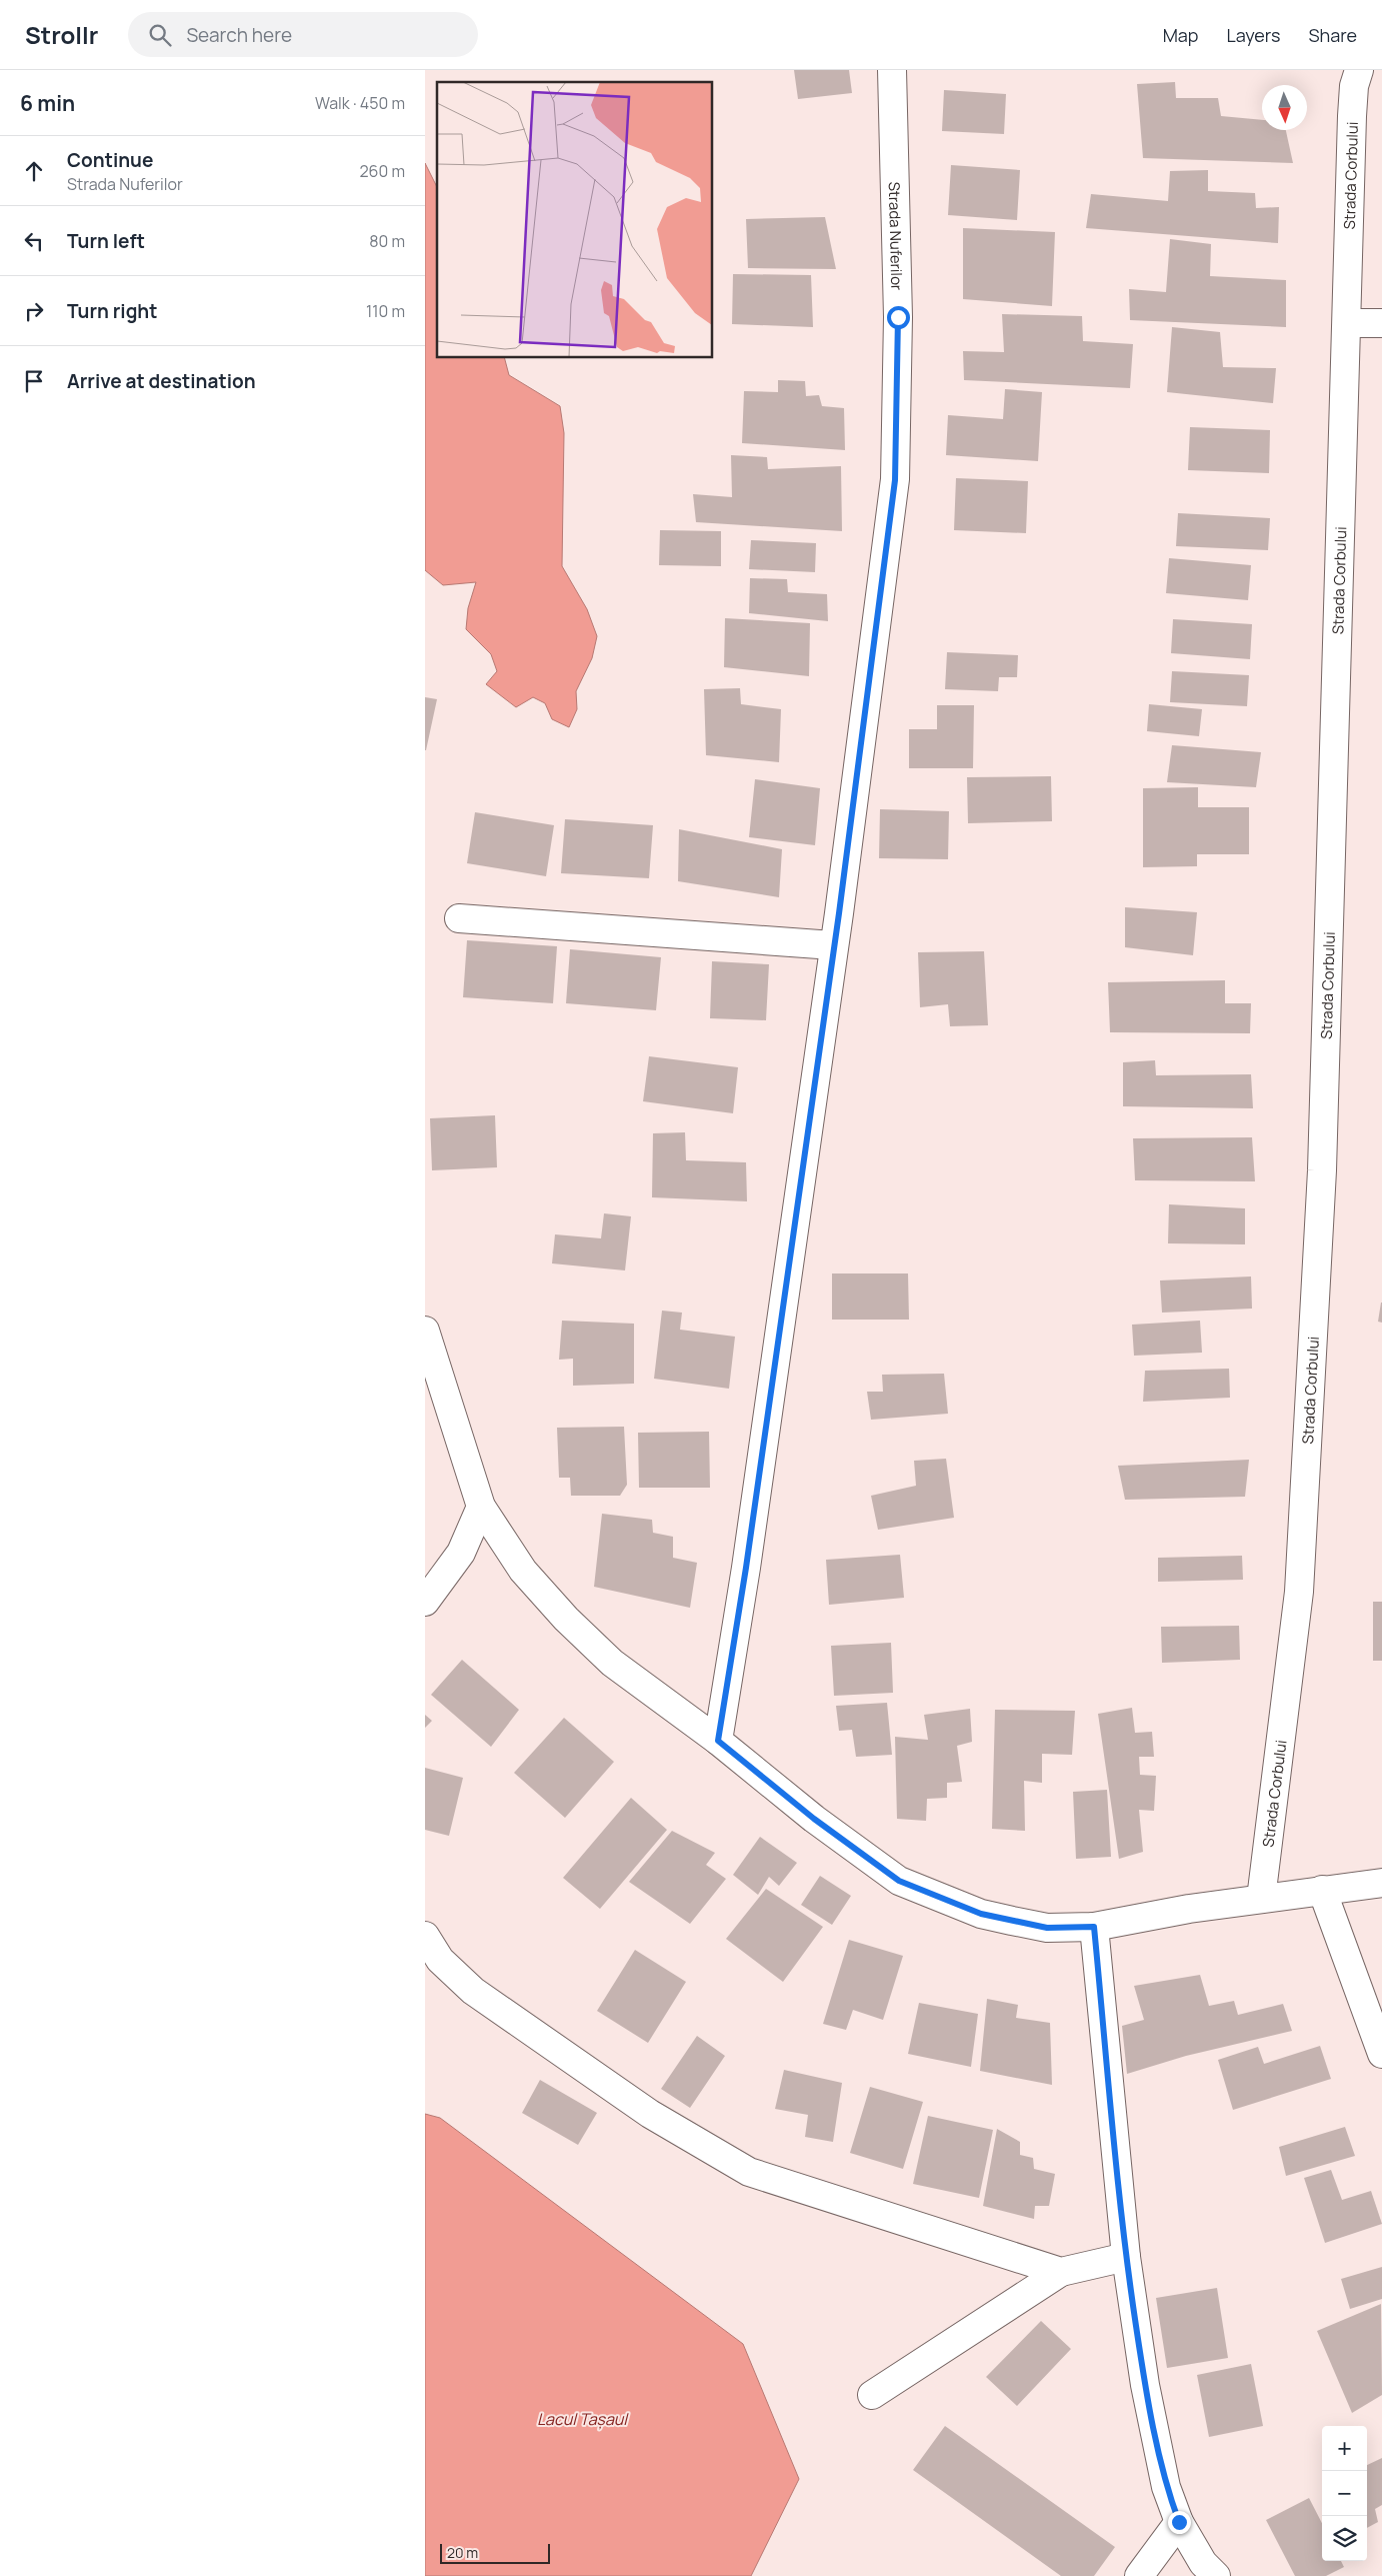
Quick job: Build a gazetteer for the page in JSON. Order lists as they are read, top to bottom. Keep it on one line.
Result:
{"streets":{"street":["Strada Corbului","Strada Nuferilor"]},"water":["Lacul Tașaul"],"scale_bar":"20 m","north":"bottom","page":{"header":"Strollr","search":"Search here","nav":["Map","Layers","Share"],"heading":["6 min","Walk · 450 m"],"list":[["Continue","Strada Nuferilor","260 m"],["Turn left","80 m"],["Turn right","110 m"],"Arrive at destination"],"map_buttons":["+","−"],"scale":"20 m"}}
